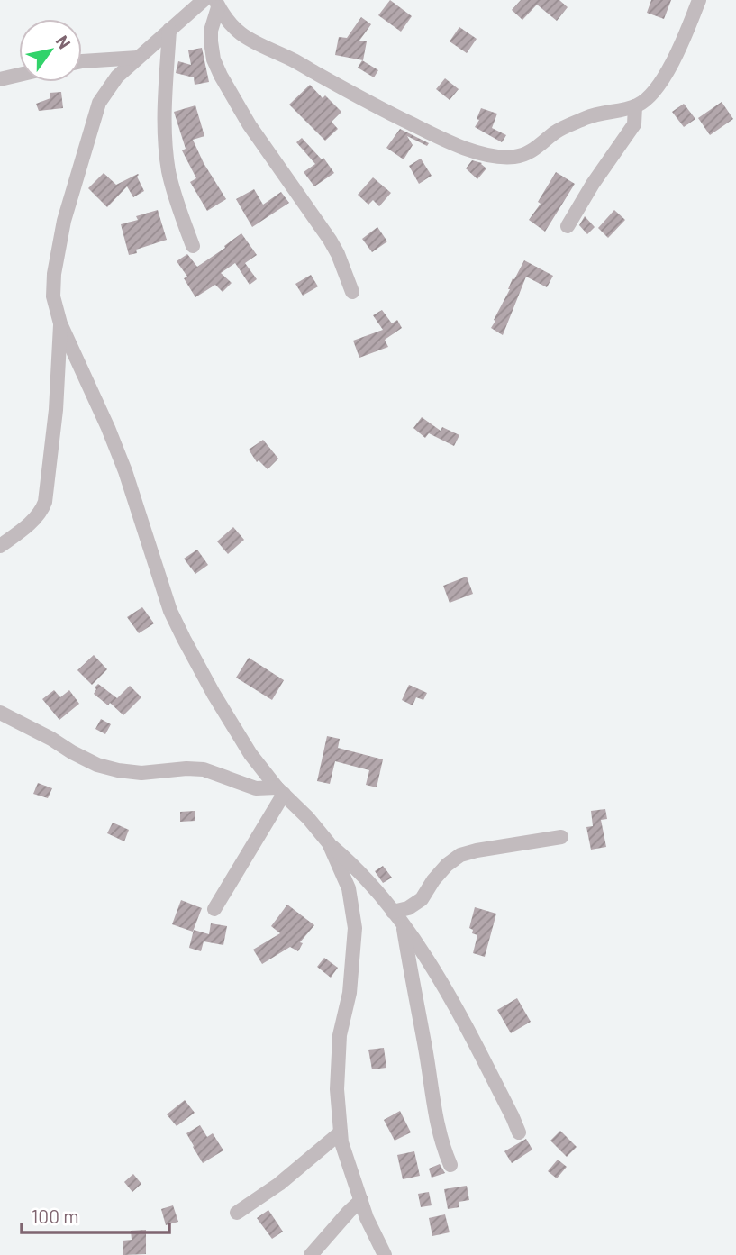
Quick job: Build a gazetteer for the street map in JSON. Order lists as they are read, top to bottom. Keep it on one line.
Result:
{"scale_bar":"100 m","north":"top right"}
